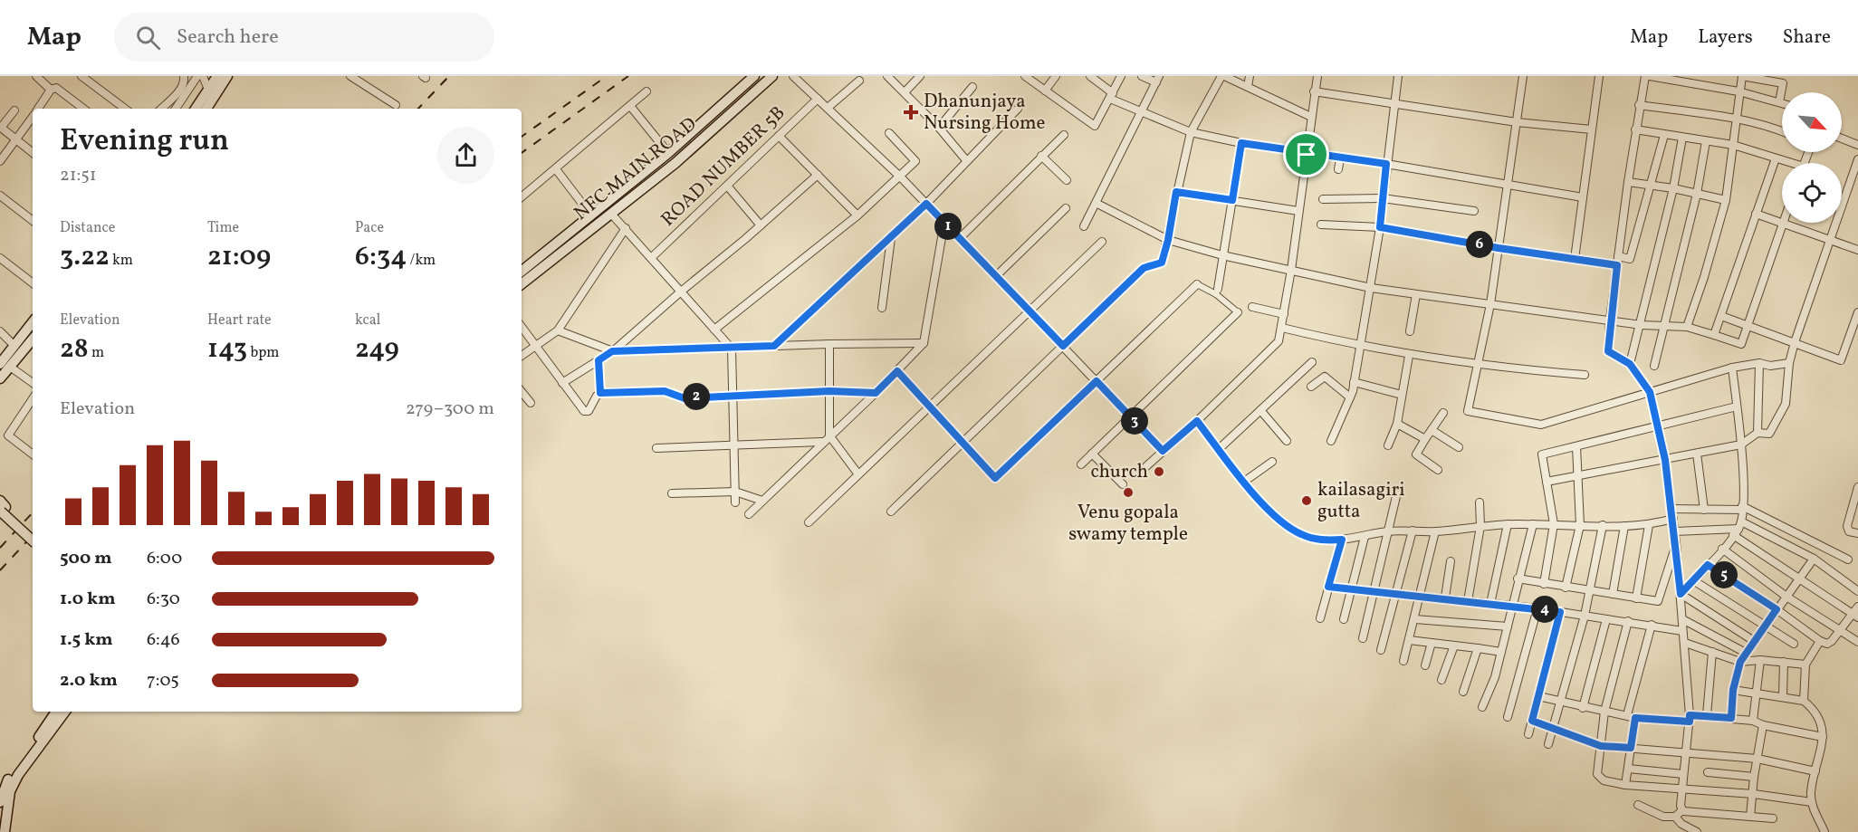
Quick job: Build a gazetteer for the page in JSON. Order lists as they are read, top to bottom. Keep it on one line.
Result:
{"streets":{"main road":["NFC MAIN ROAD"],"street":["ROAD NUMBER 5B"]},"places":{"health":["Dhanunjaya Nursing Home"],"other":["church","Venu gopala swamy temple","kailasagiri gutta"]},"north":"bottom right","page":{"header":"Map","search":"Search here","nav":["Map","Layers","Share"],"heading":["Evening run","21:51"],"stats":[["Distance","3.22 km"],["Time","21:09"],["Pace","6:34 /km"],["Elevation","28 m"],["Heart rate","143 bpm"],["kcal","249"]],"pins":["1","6","2","3","5","4"],"chart":["Elevation","279–300 m"],"list":[{"name":"500 m","note":"6:00"},{"name":"1.0 km","note":"6:30"},{"name":"1.5 km","note":"6:46"},{"name":"2.0 km","note":"7:05"}]}}
